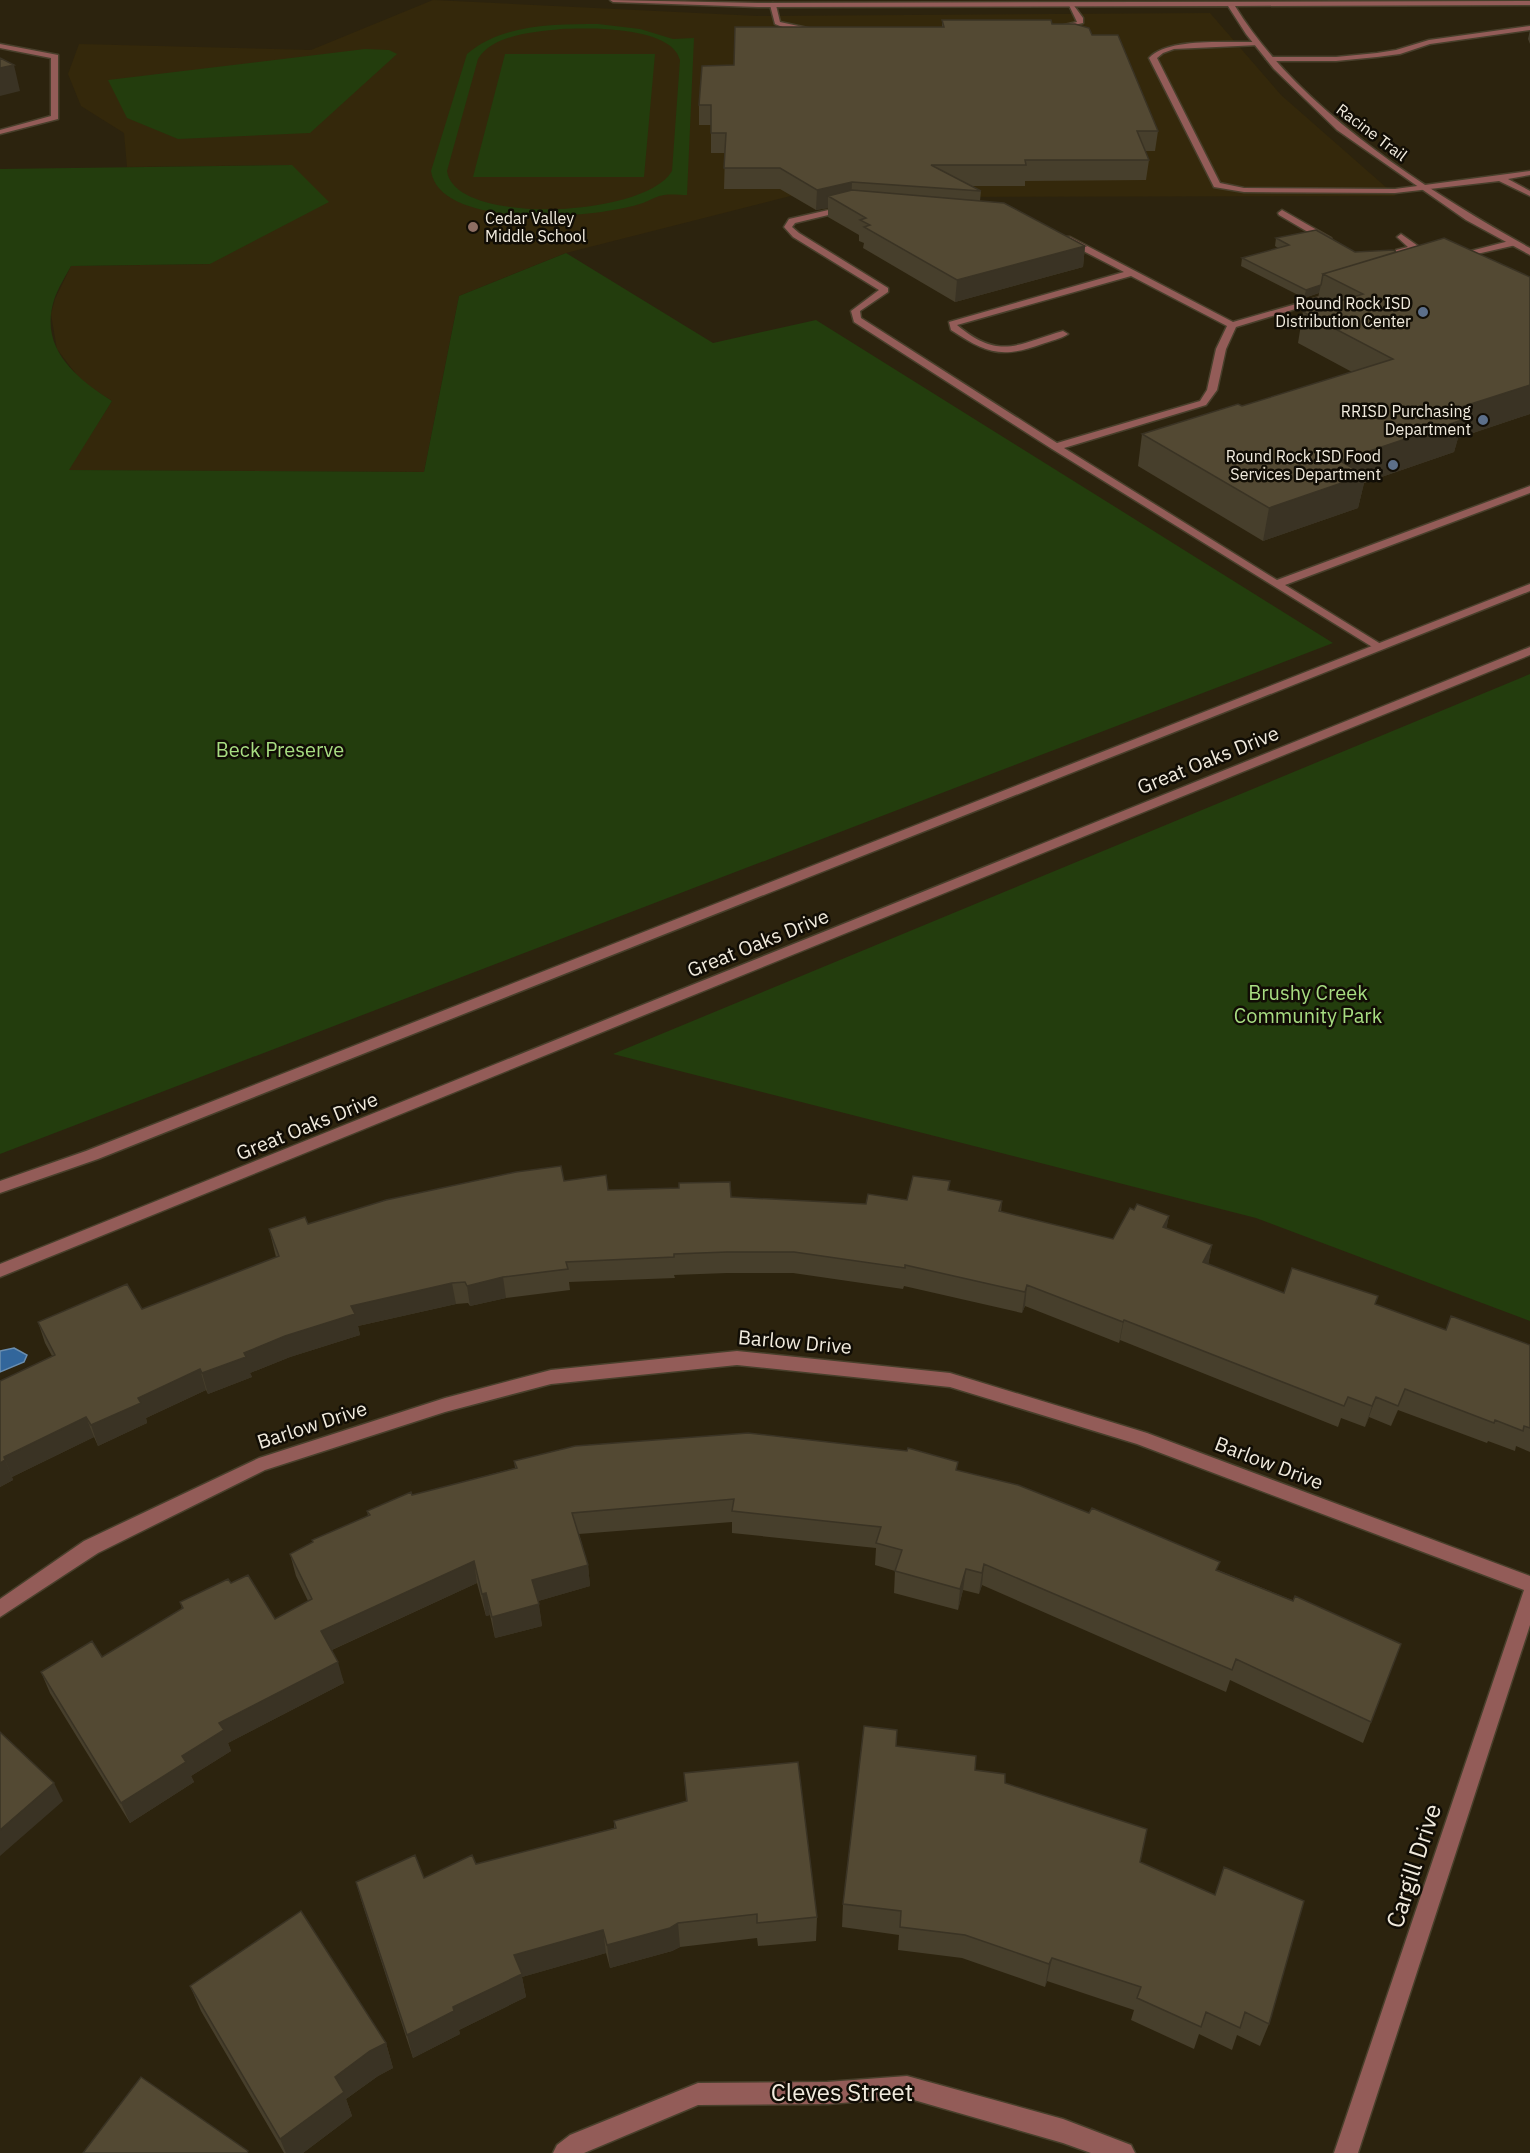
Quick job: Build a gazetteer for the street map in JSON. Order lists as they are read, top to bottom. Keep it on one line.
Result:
{"streets":{"street":["Racine Trail","Great Oaks Drive","Barlow Drive","Cargill Drive","Cleves Street"]},"parks":["Beck Preserve","Brushy Creek Community Park"],"places":["Cedar Valley Middle School","Round Rock ISD Distribution Center","RRISD Purchasing Department","Round Rock ISD Food Services Department"]}
